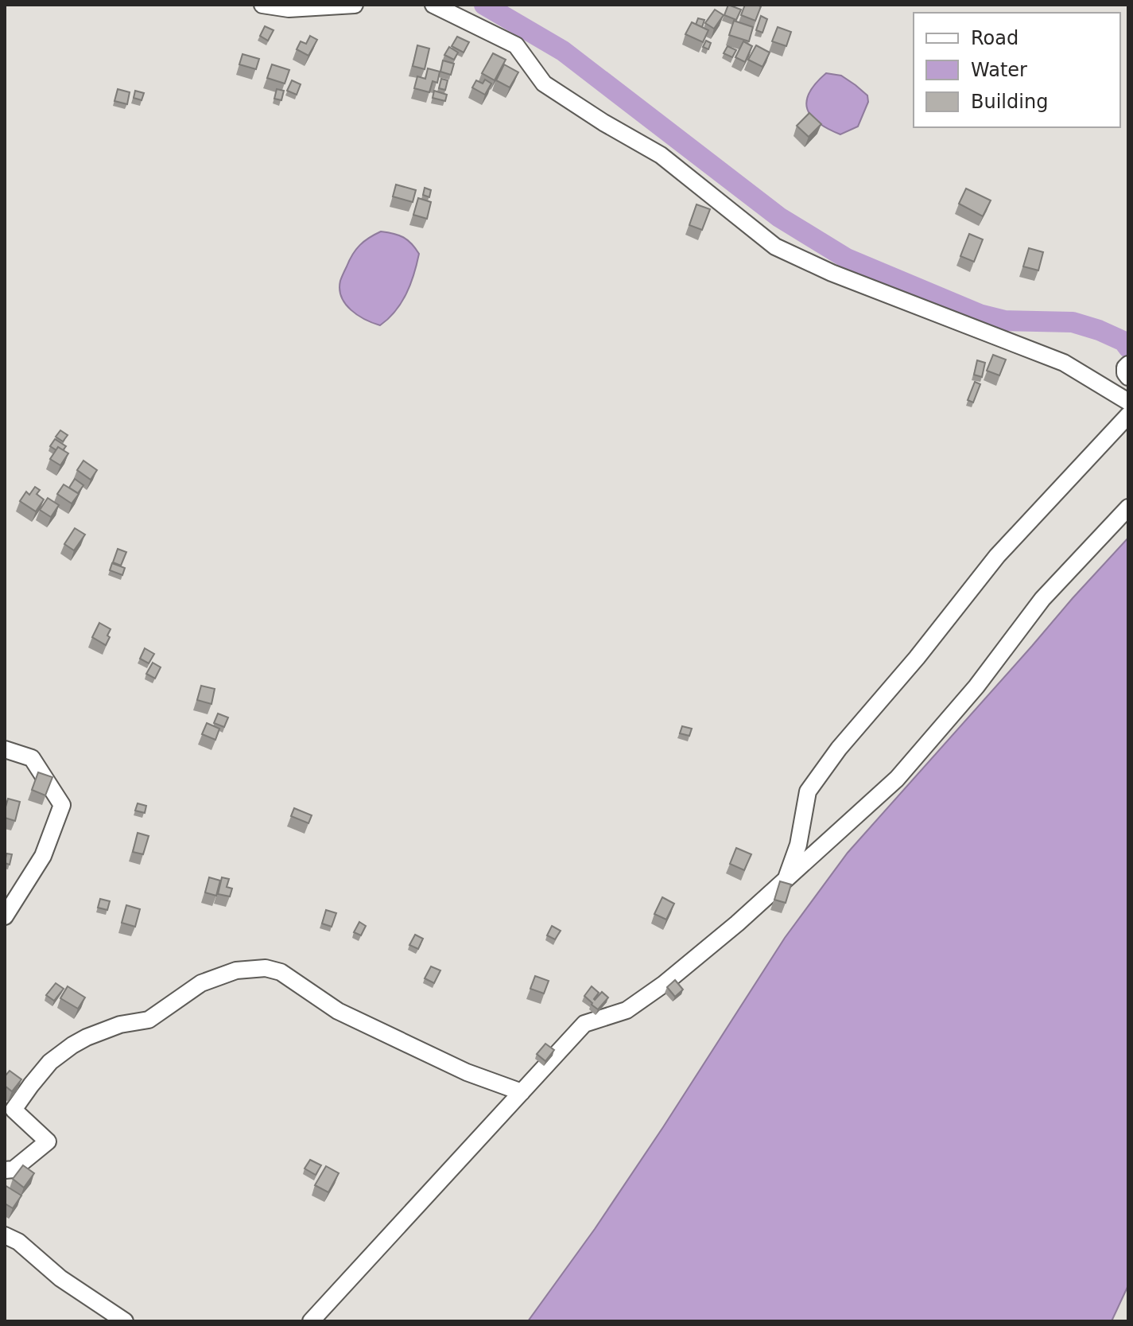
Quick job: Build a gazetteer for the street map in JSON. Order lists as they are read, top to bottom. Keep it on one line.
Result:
{"legend":["Road","Water","Building"]}
